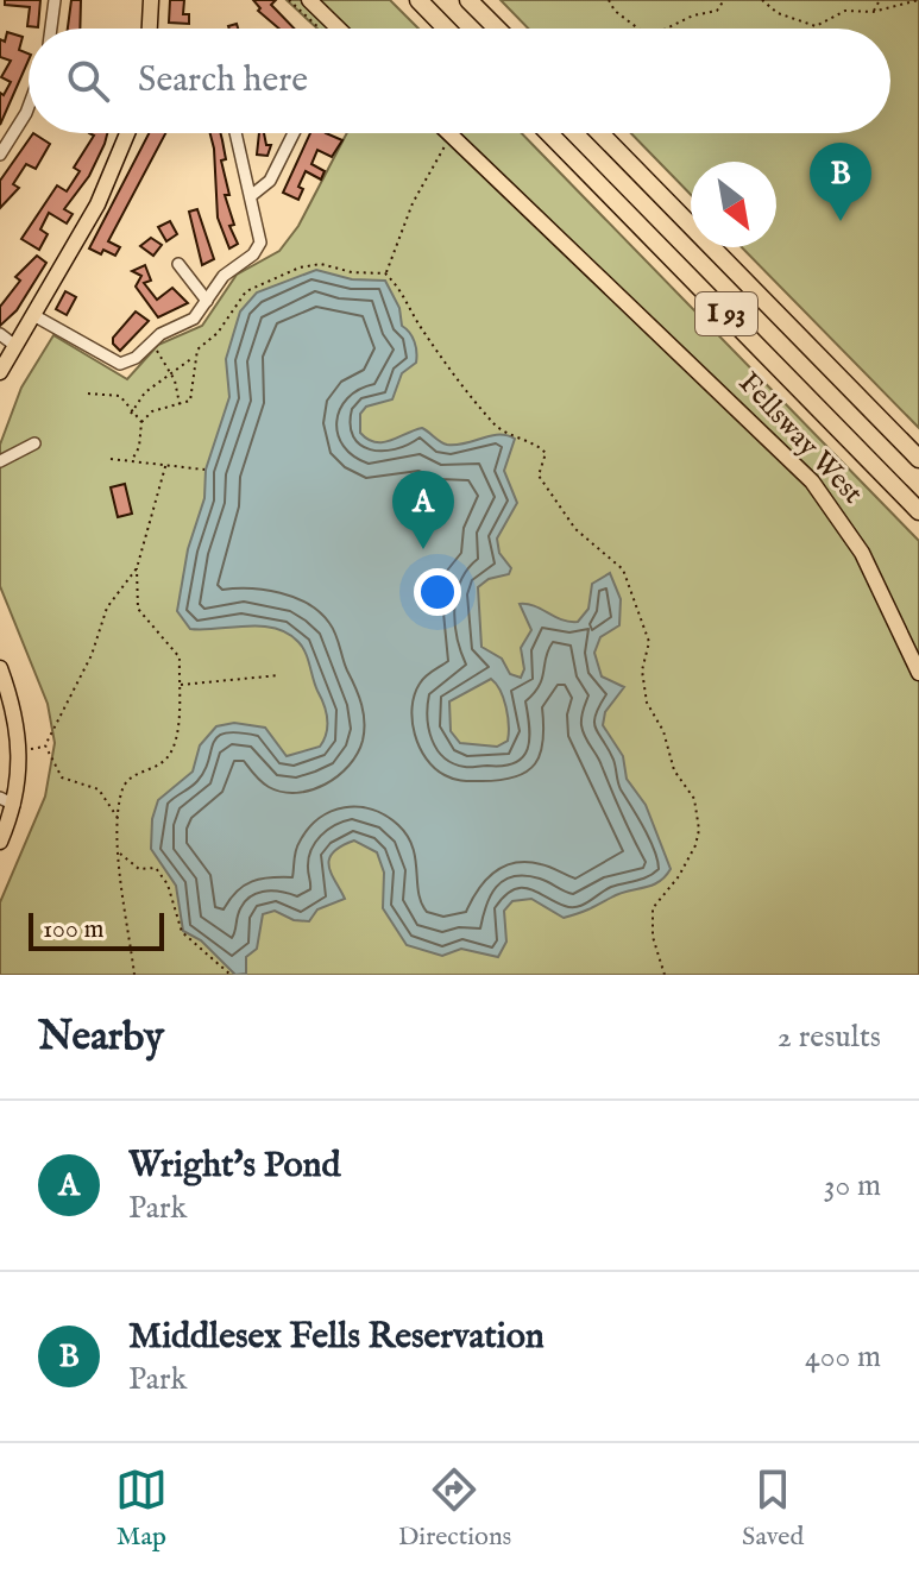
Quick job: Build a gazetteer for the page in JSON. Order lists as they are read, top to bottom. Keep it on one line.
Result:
{"streets":{"highway":["I 93"],"main road":["Fellsway West"]},"scale_bar":"100 m","north":"bottom right","page":{"search":"Search here","pins":["B","A"],"scale":"100 m","heading":["Nearby","2 results"],"list":[{"mark":"A","name":"Wright's Pond","note":"Park","value":"30 m"},{"mark":"B","name":"Middlesex Fells Reservation","note":"Park","value":"400 m"}],"nav":["Map","Directions","Saved"]}}
